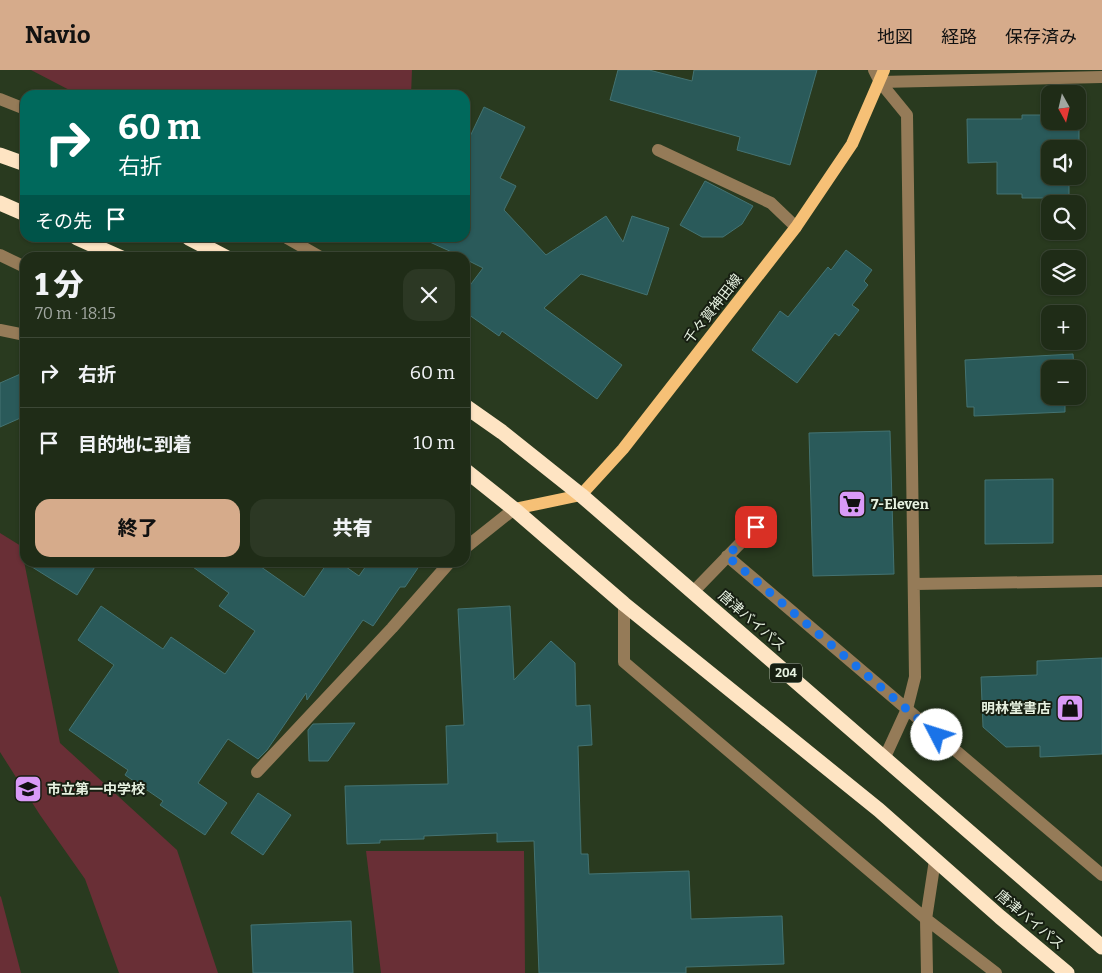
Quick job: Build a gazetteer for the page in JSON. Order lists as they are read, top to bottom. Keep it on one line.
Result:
{"streets":{"highway":["唐津バイパス","204"],"main road":["千々賀神田線"]},"crossings":[["千々賀神田線","唐津バイパス"]],"places":{"supermarket":["7-Eleven"],"shop":["明林堂書店"],"school or university":["市立第一中学校"]},"north":"bottom","page":{"header":"Navio","nav":["地図","経路","保存済み"],"map_buttons":["+","−"],"turn":["60 m","右折"],"then":"その先","heading":["1 分","70 m · 18:15"],"list":[{"name":"右折","value":"60 m"},{"name":"目的地に到着","value":"10 m"}],"buttons":["終了","共有"]}}
